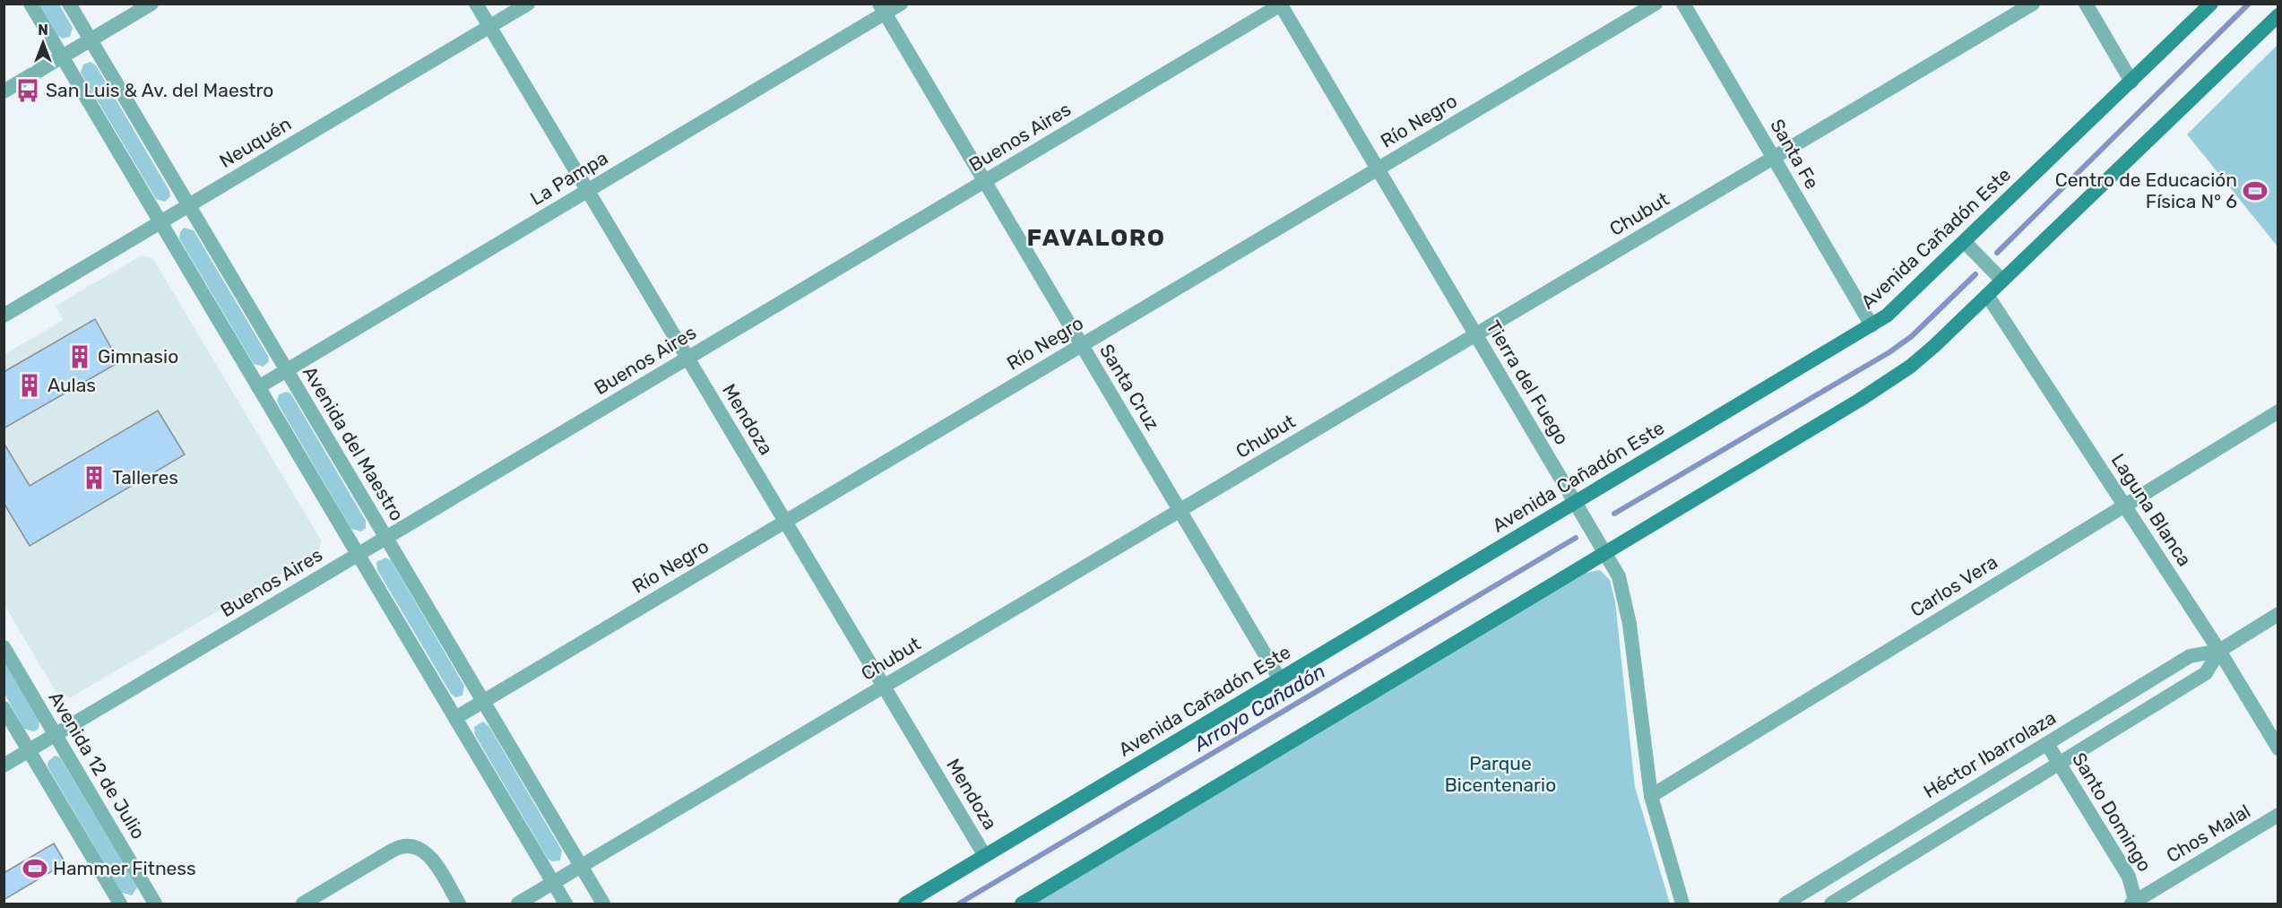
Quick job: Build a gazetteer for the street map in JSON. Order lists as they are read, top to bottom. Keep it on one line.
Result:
{"streets":{"main road":["Avenida Cañadón Este"],"street":["Río Negro","Buenos Aires","Neuquén","Santa Fe","La Pampa","Chubut","Tierra del Fuego","Santa Cruz","Mendoza","Avenida del Maestro","Laguna Blanca","Carlos Vera","Héctor Ibarrolaza","Avenida 12 de Julio","Santo Domingo","Chos Malal"]},"crossings":[["Río Negro","Tierra del Fuego"],["Río Negro","Santa Cruz"],["Río Negro","Mendoza"],["Río Negro","Avenida del Maestro"],["Buenos Aires","Tierra del Fuego"],["Buenos Aires","Santa Cruz"],["Buenos Aires","Mendoza"],["Buenos Aires","Avenida del Maestro"],["Buenos Aires","Avenida 12 de Julio"],["Neuquén","Mendoza"],["Neuquén","Avenida del Maestro"],["Santa Fe","Chubut"],["Santa Fe","Avenida Cañadón Este"],["La Pampa","Santa Cruz"],["La Pampa","Mendoza"],["La Pampa","Avenida del Maestro"],["Chubut","Tierra del Fuego"],["Chubut","Santa Cruz"],["Chubut","Mendoza"],["Chubut","Avenida del Maestro"],["Avenida Cañadón Este","Tierra del Fuego"],["Avenida Cañadón Este","Santa Cruz"],["Avenida Cañadón Este","Mendoza"],["Tierra del Fuego","Carlos Vera"],["Laguna Blanca","Carlos Vera"],["Laguna Blanca","Héctor Ibarrolaza"],["Héctor Ibarrolaza","Santo Domingo"],["Santo Domingo","Chos Malal"]],"districts":["FAVALORO"],"water":["Arroyo Cañadón"],"parks":["Parque Bicentenario"],"places":{"bus stop":["San Luis & Av. del Maestro"],"sports":["Centro de Educación Física N° 6","Hammer Fitness"],"building":["Gimnasio","Aulas","Talleres"]},"north":"top"}
